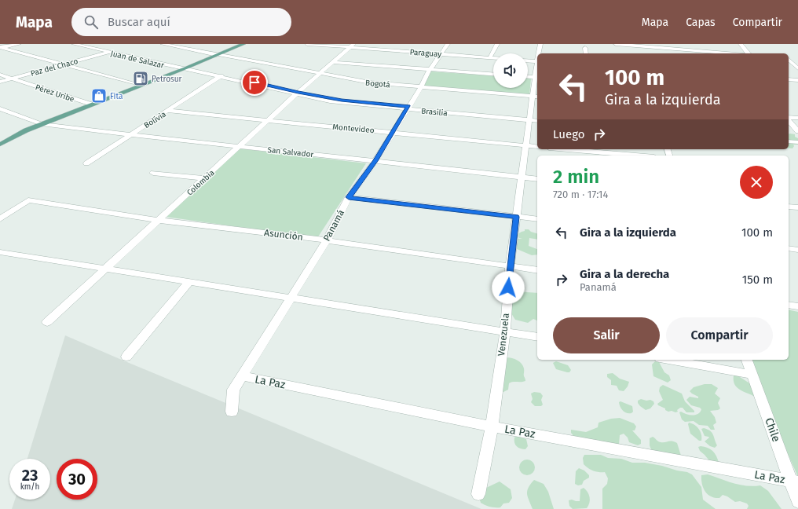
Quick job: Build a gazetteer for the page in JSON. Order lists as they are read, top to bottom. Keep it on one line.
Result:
{"streets":{"street":["Paraguay","Juan de Salazar","Paz del Chaco","Bogotá","Pérez Uribe","Brasilia","Bolívia","Montevideo","San Salvador","Colombia","Panamá","Asunción","Venezuela","La Paz","Chile"]},"crossings":[["Paraguay","Colombia"],["Paraguay","Panamá"],["Juan de Salazar","Paz del Chaco"],["Juan de Salazar","Brasilia"],["Paz del Chaco","Pérez Uribe"],["Bogotá","Colombia"],["Bogotá","Panamá"],["Bogotá","Venezuela"],["Brasilia","Bolívia"],["Brasilia","Colombia"],["Brasilia","Panamá"],["Brasilia","Venezuela"],["Bolívia","Montevideo"],["Bolívia","San Salvador"],["Montevideo","Colombia"],["Montevideo","Panamá"],["Montevideo","Venezuela"],["San Salvador","Colombia"],["San Salvador","Panamá"],["San Salvador","Venezuela"],["Colombia","Asunción"],["Panamá","Asunción"],["Panamá","La Paz"],["Asunción","Venezuela"],["Venezuela","La Paz"],["La Paz","Chile"]],"places":{"fuel station":["Petrosur"],"shop":["Fita"]},"page":{"header":"Mapa","search":"Buscar aquí","nav":["Mapa","Capas","Compartir"],"turn":["100 m","Gira a la izquierda"],"then":"Luego","heading":["2 min","720 m · 17:14"],"list":[{"name":"Gira a la izquierda","value":"100 m"},{"name":"Gira a la derecha","note":"Panamá","value":"150 m"}],"buttons":["Salir","Compartir"],"speed":"23 km/h","limit":"30"}}
